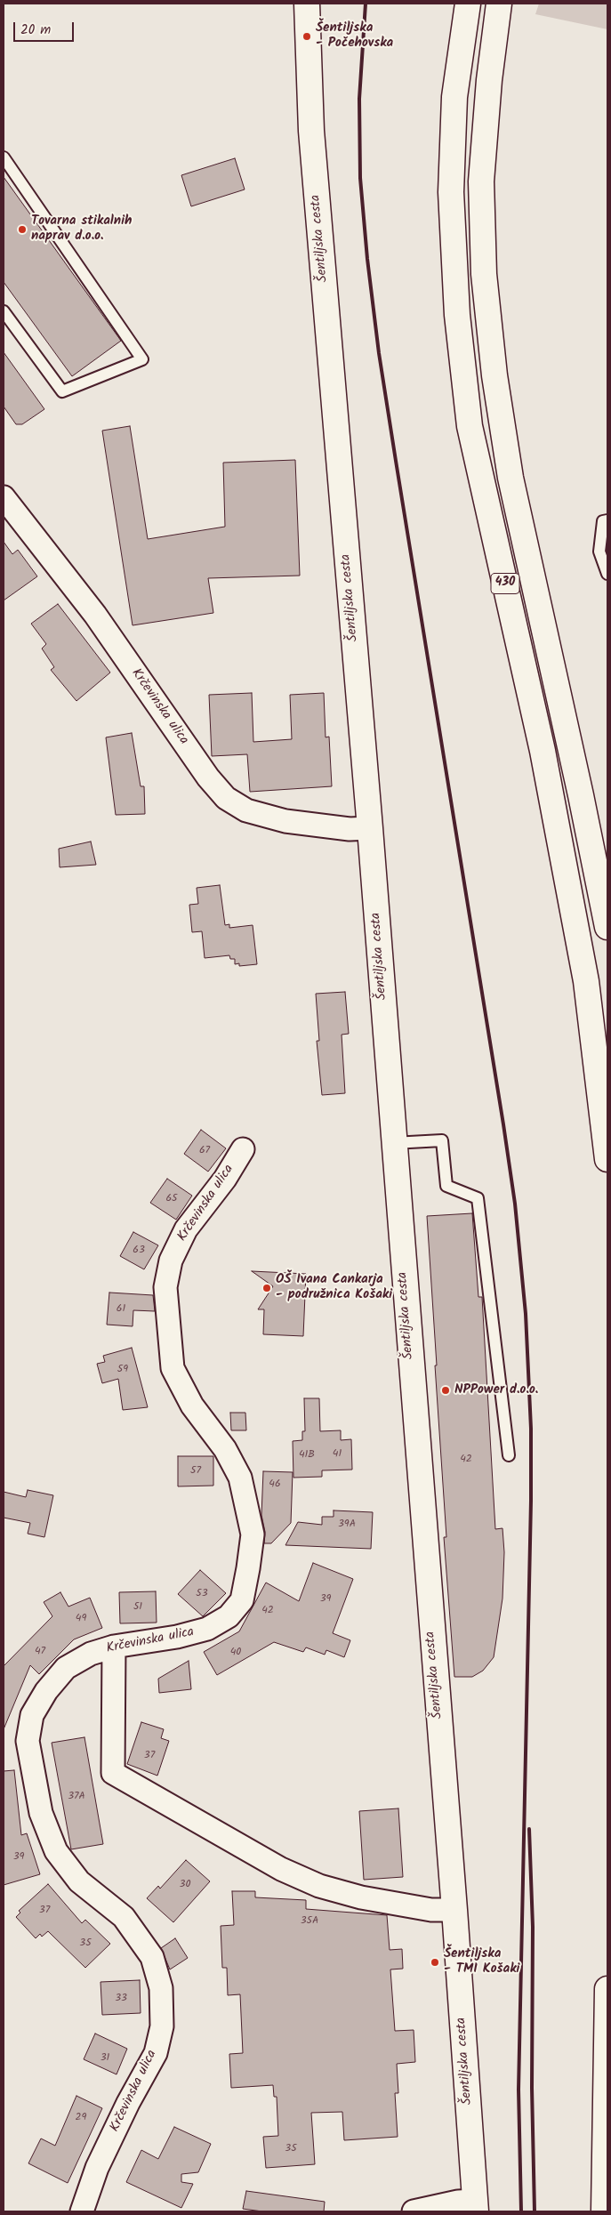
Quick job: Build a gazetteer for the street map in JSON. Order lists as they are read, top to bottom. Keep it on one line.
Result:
{"streets":{"main road":["Šentiljska cesta","430"],"street":["Krčevinska ulica"]},"crossings":[["Šentiljska cesta","Krčevinska ulica"]],"places":["Šentiljska - Počehovska","Tovarna stikalnih naprav d.o.o.","OŠ Ivana Cankarja - podružnica Košaki","NPPower d.o.o.","Šentiljska - TMI Košaki"],"house_numbers":["67","65","63","61","59","41","41B","42","57","46","39A","53","39","51","42","49","47","40","37","37A","39","30","37","35A","35","33","31","29","35"],"scale_bar":"20 m"}
